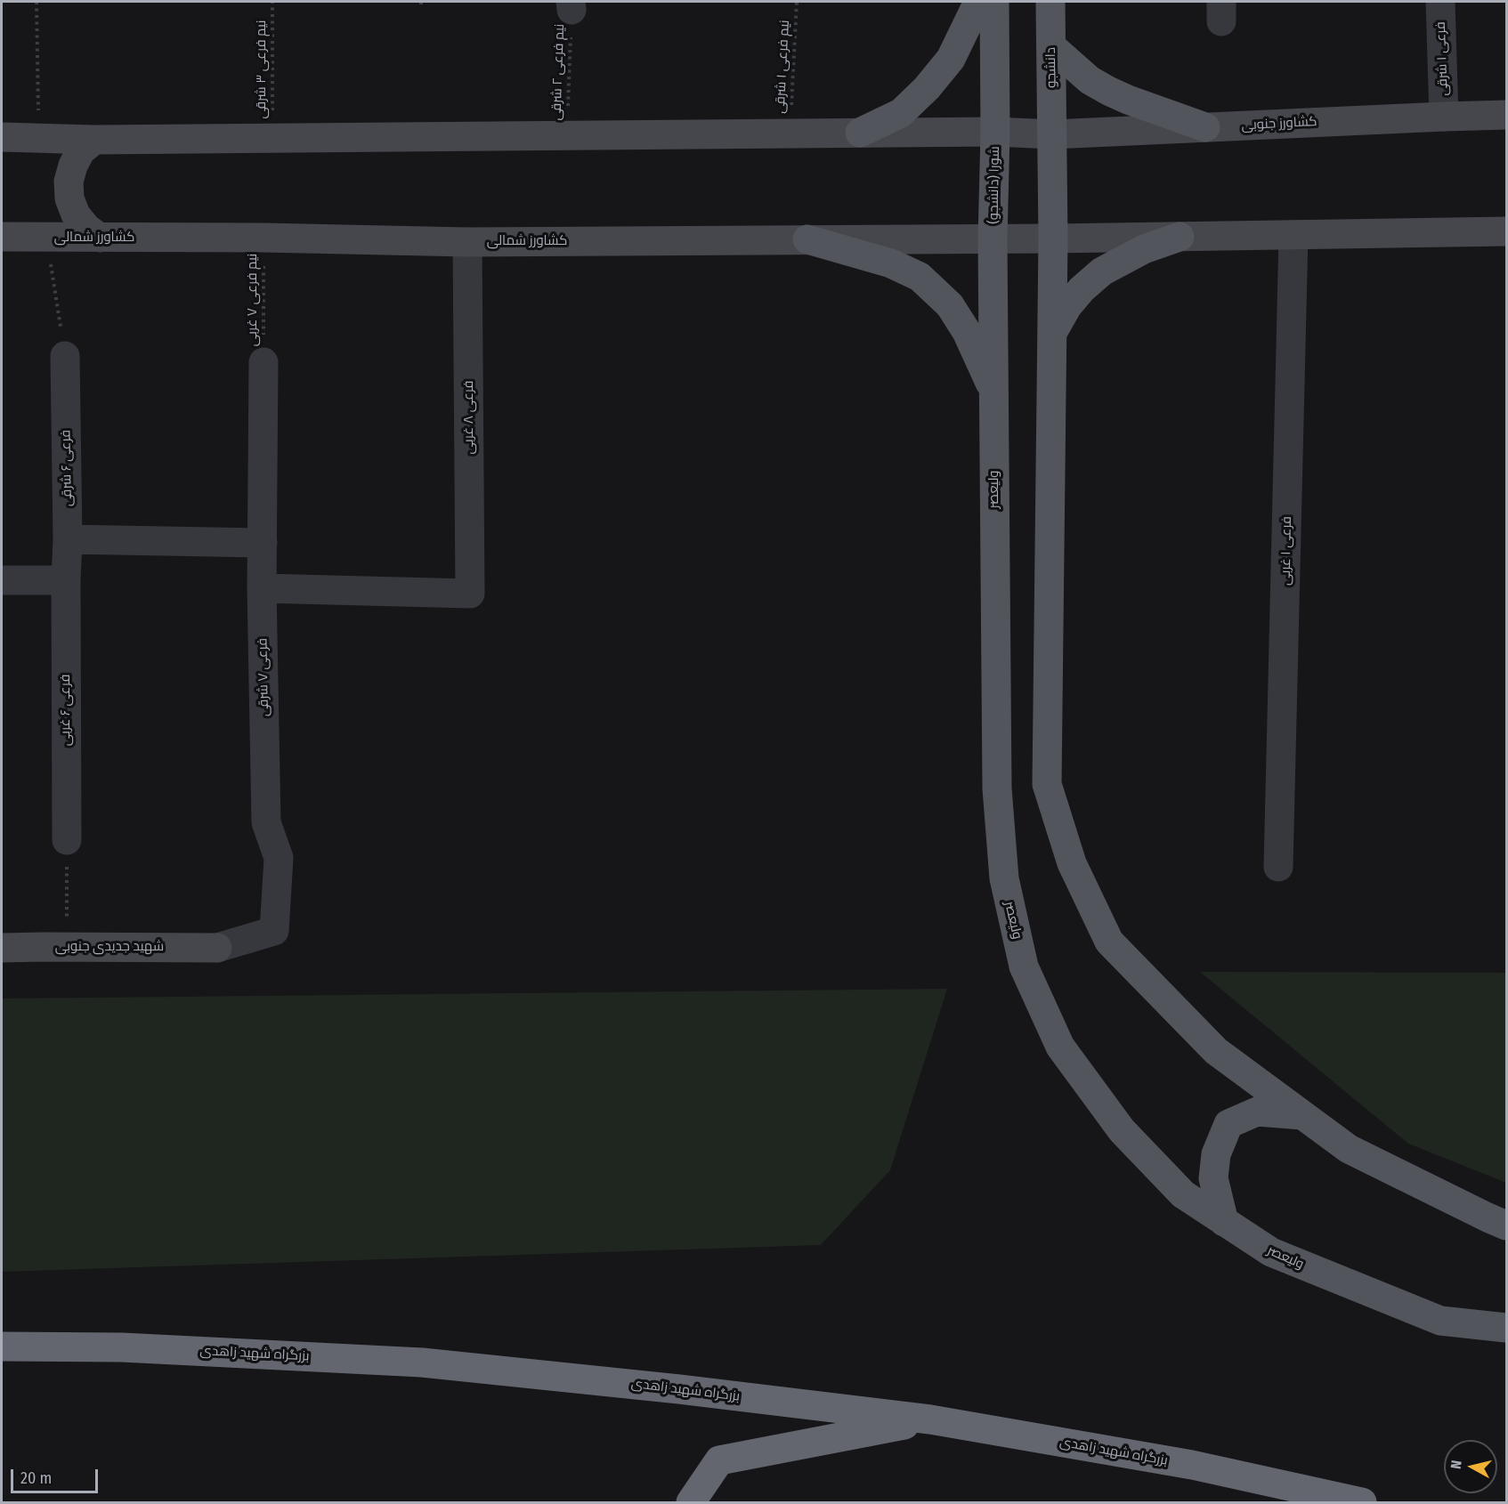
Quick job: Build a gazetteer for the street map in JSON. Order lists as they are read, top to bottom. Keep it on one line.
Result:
{"streets":{"highway":["بزرگراه شهید زاهدی"],"main road":["دانشجو","کشاورز جنوبی","شورا (دانشجو)","کشاورز شمالی","ولیعصر","شهید جدیدی جنوبی"],"street":["فرعی ۱ شرقی","فرعی ۸ غربی","فرعی ۶ شرقی","فرعی ۱ غربی","فرعی ۷ شرقی","فرعی ۶ غربی"],"path":["نیم فرعی ۱ شرقی","نیم فرعی ۳ شرقی","نیم فرعی ۲ شرقی","نیم فرعی ۷ غربی"]},"crossings":[["فرعی ۱ شرقی","کشاورز جنوبی"],["دانشجو","کشاورز جنوبی"],["شورا (دانشجو)","کشاورز شمالی"],["شورا (دانشجو)","ولیعصر"],["کشاورز شمالی","نیم فرعی ۷ غربی"],["کشاورز شمالی","فرعی ۸ غربی"],["کشاورز شمالی","ولیعصر"],["نیم فرعی ۷ غربی","فرعی ۷ شرقی"],["فرعی ۸ غربی","فرعی ۷ شرقی"],["فرعی ۶ شرقی","فرعی ۶ غربی"],["فرعی ۷ شرقی","شهید جدیدی جنوبی"]],"scale_bar":"20 m","north":"left"}
